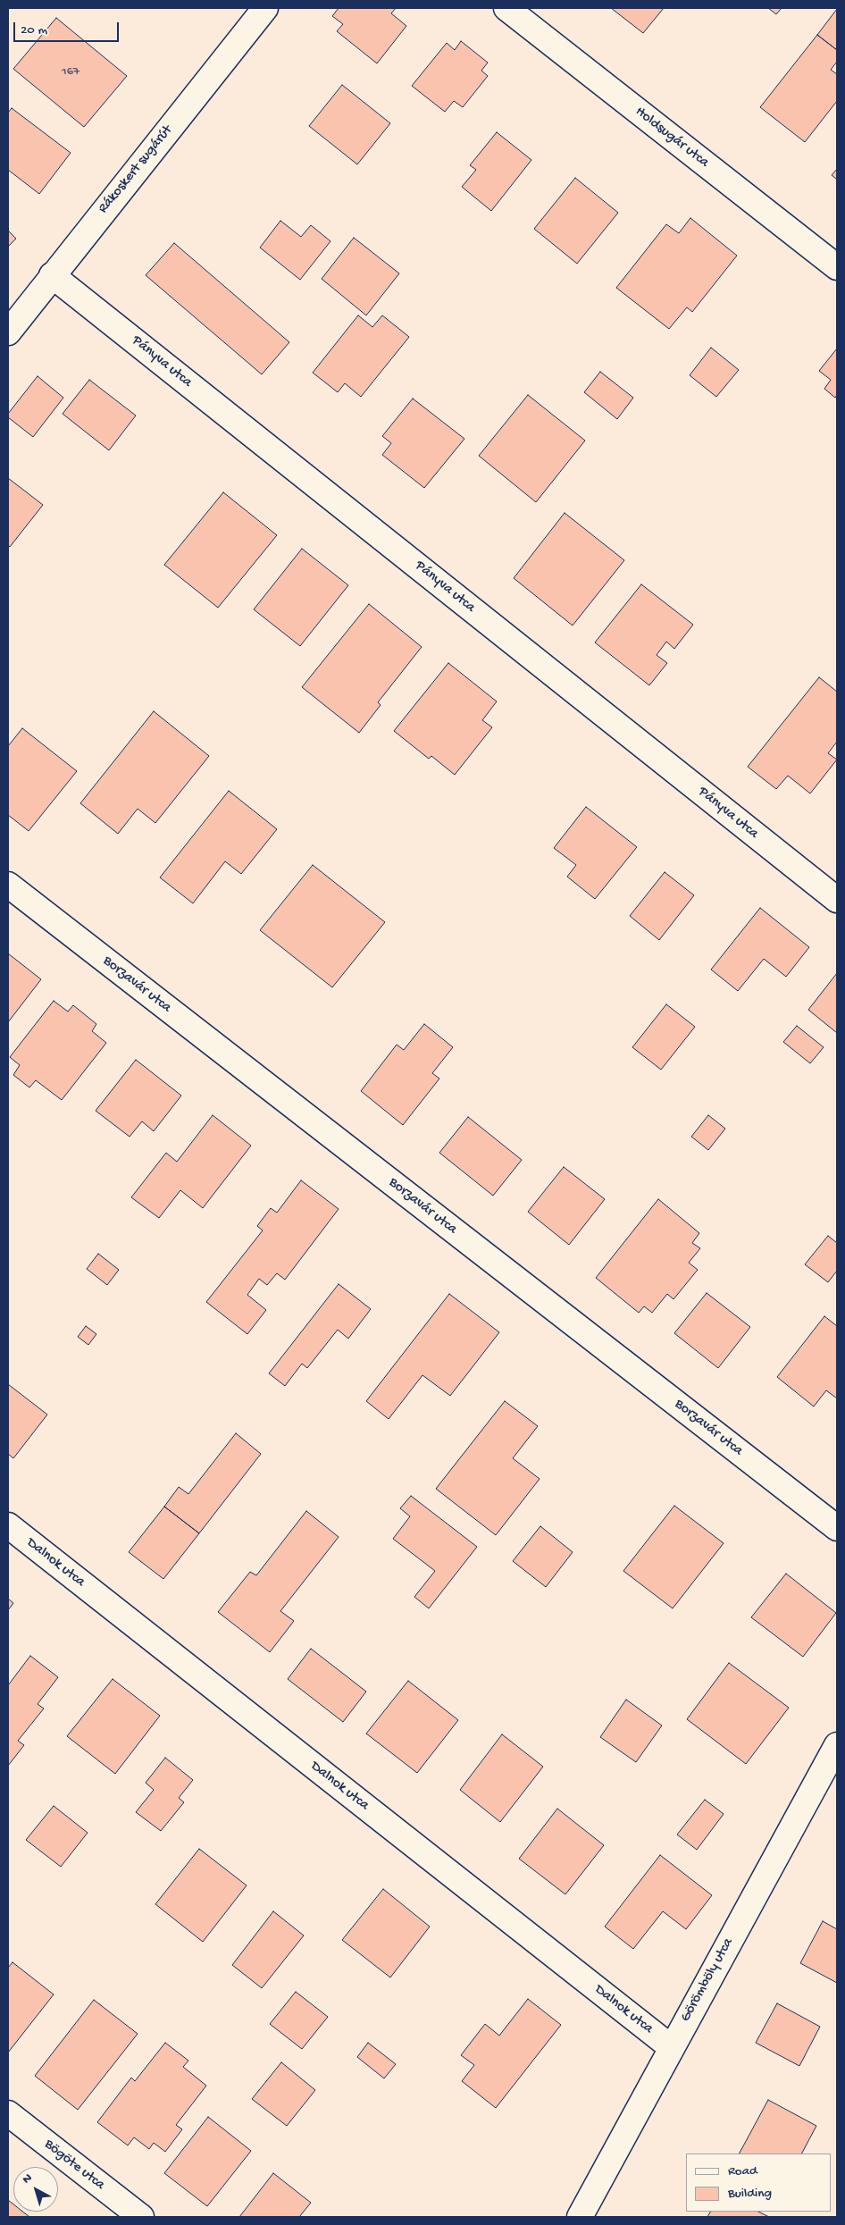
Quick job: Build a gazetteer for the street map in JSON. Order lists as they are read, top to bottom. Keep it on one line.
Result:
{"streets":{"street":["Holdsugár utca","Rákoskert sugárút","Pányva utca","Borzavár utca","Dalnok utca","Görömböly utca","Bögöte utca"]},"crossings":[["Rákoskert sugárút","Pányva utca"],["Dalnok utca","Görömböly utca"]],"house_numbers":["167"],"legend":["Road","Building"],"scale_bar":"20 m","north":"top left"}
